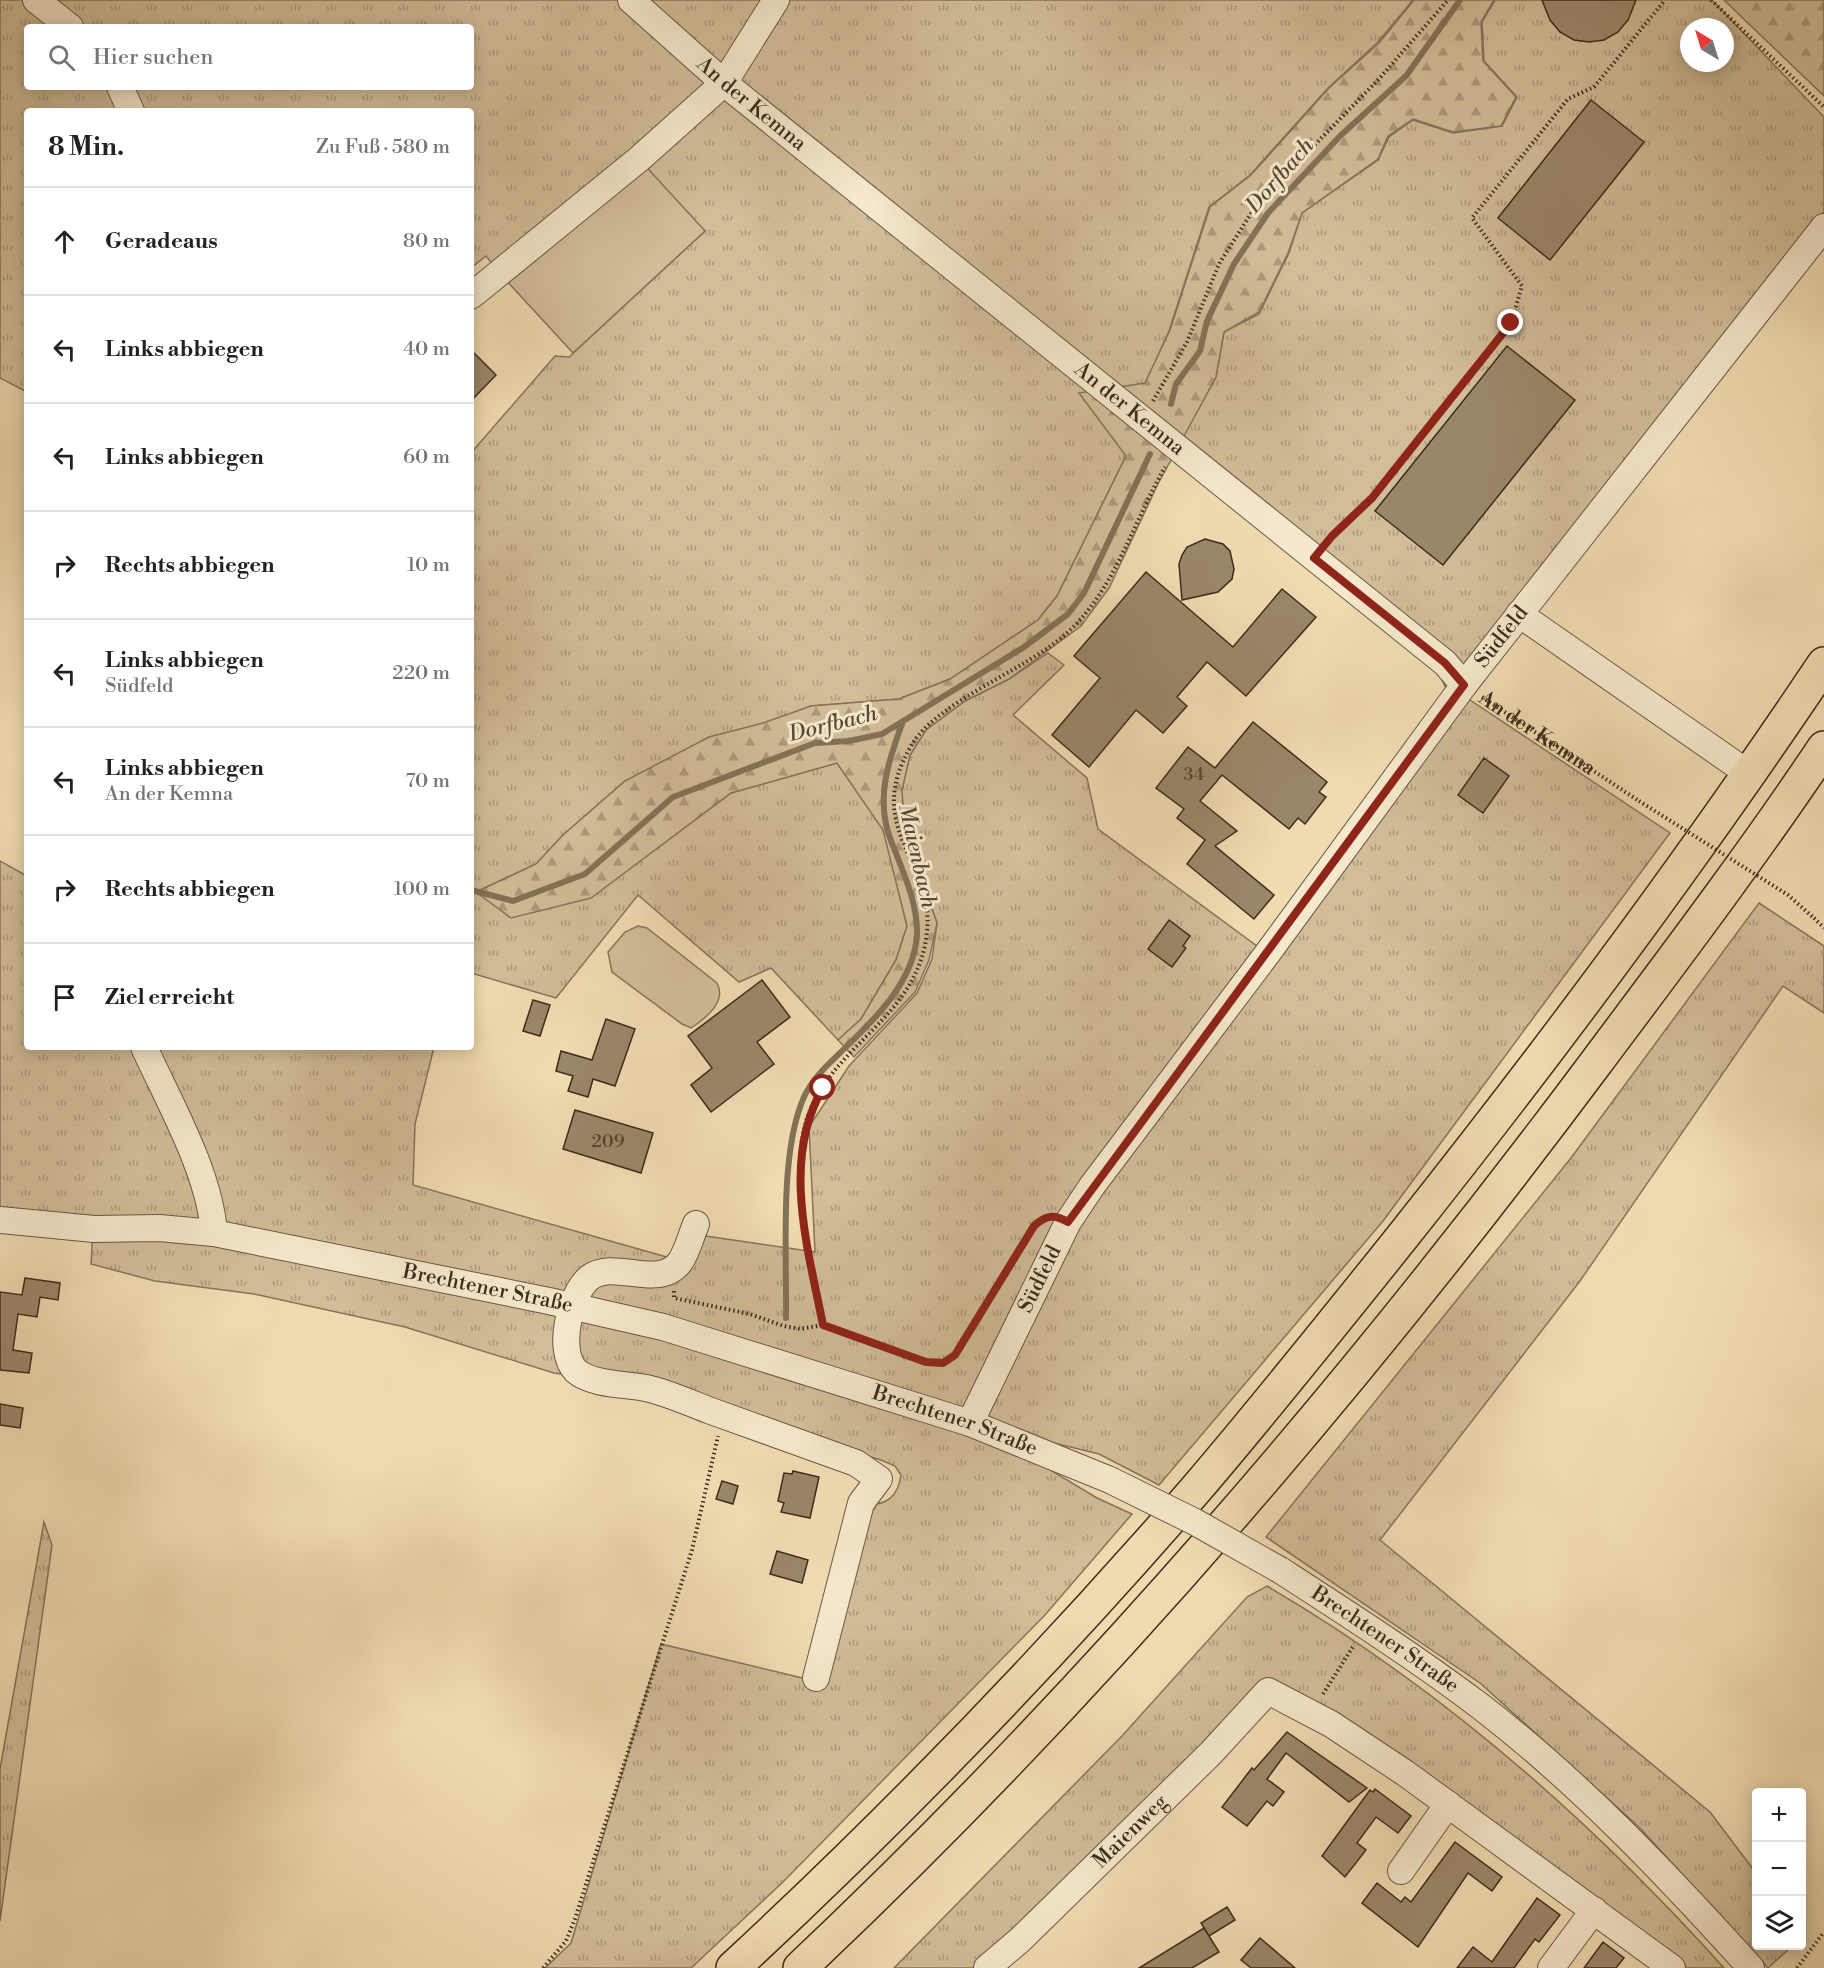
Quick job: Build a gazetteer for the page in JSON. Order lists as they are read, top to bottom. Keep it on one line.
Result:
{"streets":{"street":["An der Kemna","Südfeld","Brechtener Straße","Maienweg"]},"crossings":[["An der Kemna","Südfeld"],["Südfeld","Brechtener Straße"]],"water":["Dorfbach","Maienbach"],"house_numbers":["34","209"],"north":"top left","page":{"search":"Hier suchen","heading":["8 Min.","Zu Fuß · 580 m"],"list":[["Geradeaus","80 m"],["Links abbiegen","40 m"],["Links abbiegen","60 m"],["Rechts abbiegen","10 m"],["Links abbiegen","Südfeld","220 m"],["Links abbiegen","An der Kemna","70 m"],["Rechts abbiegen","100 m"],"Ziel erreicht"],"map_buttons":["+","−"]}}
